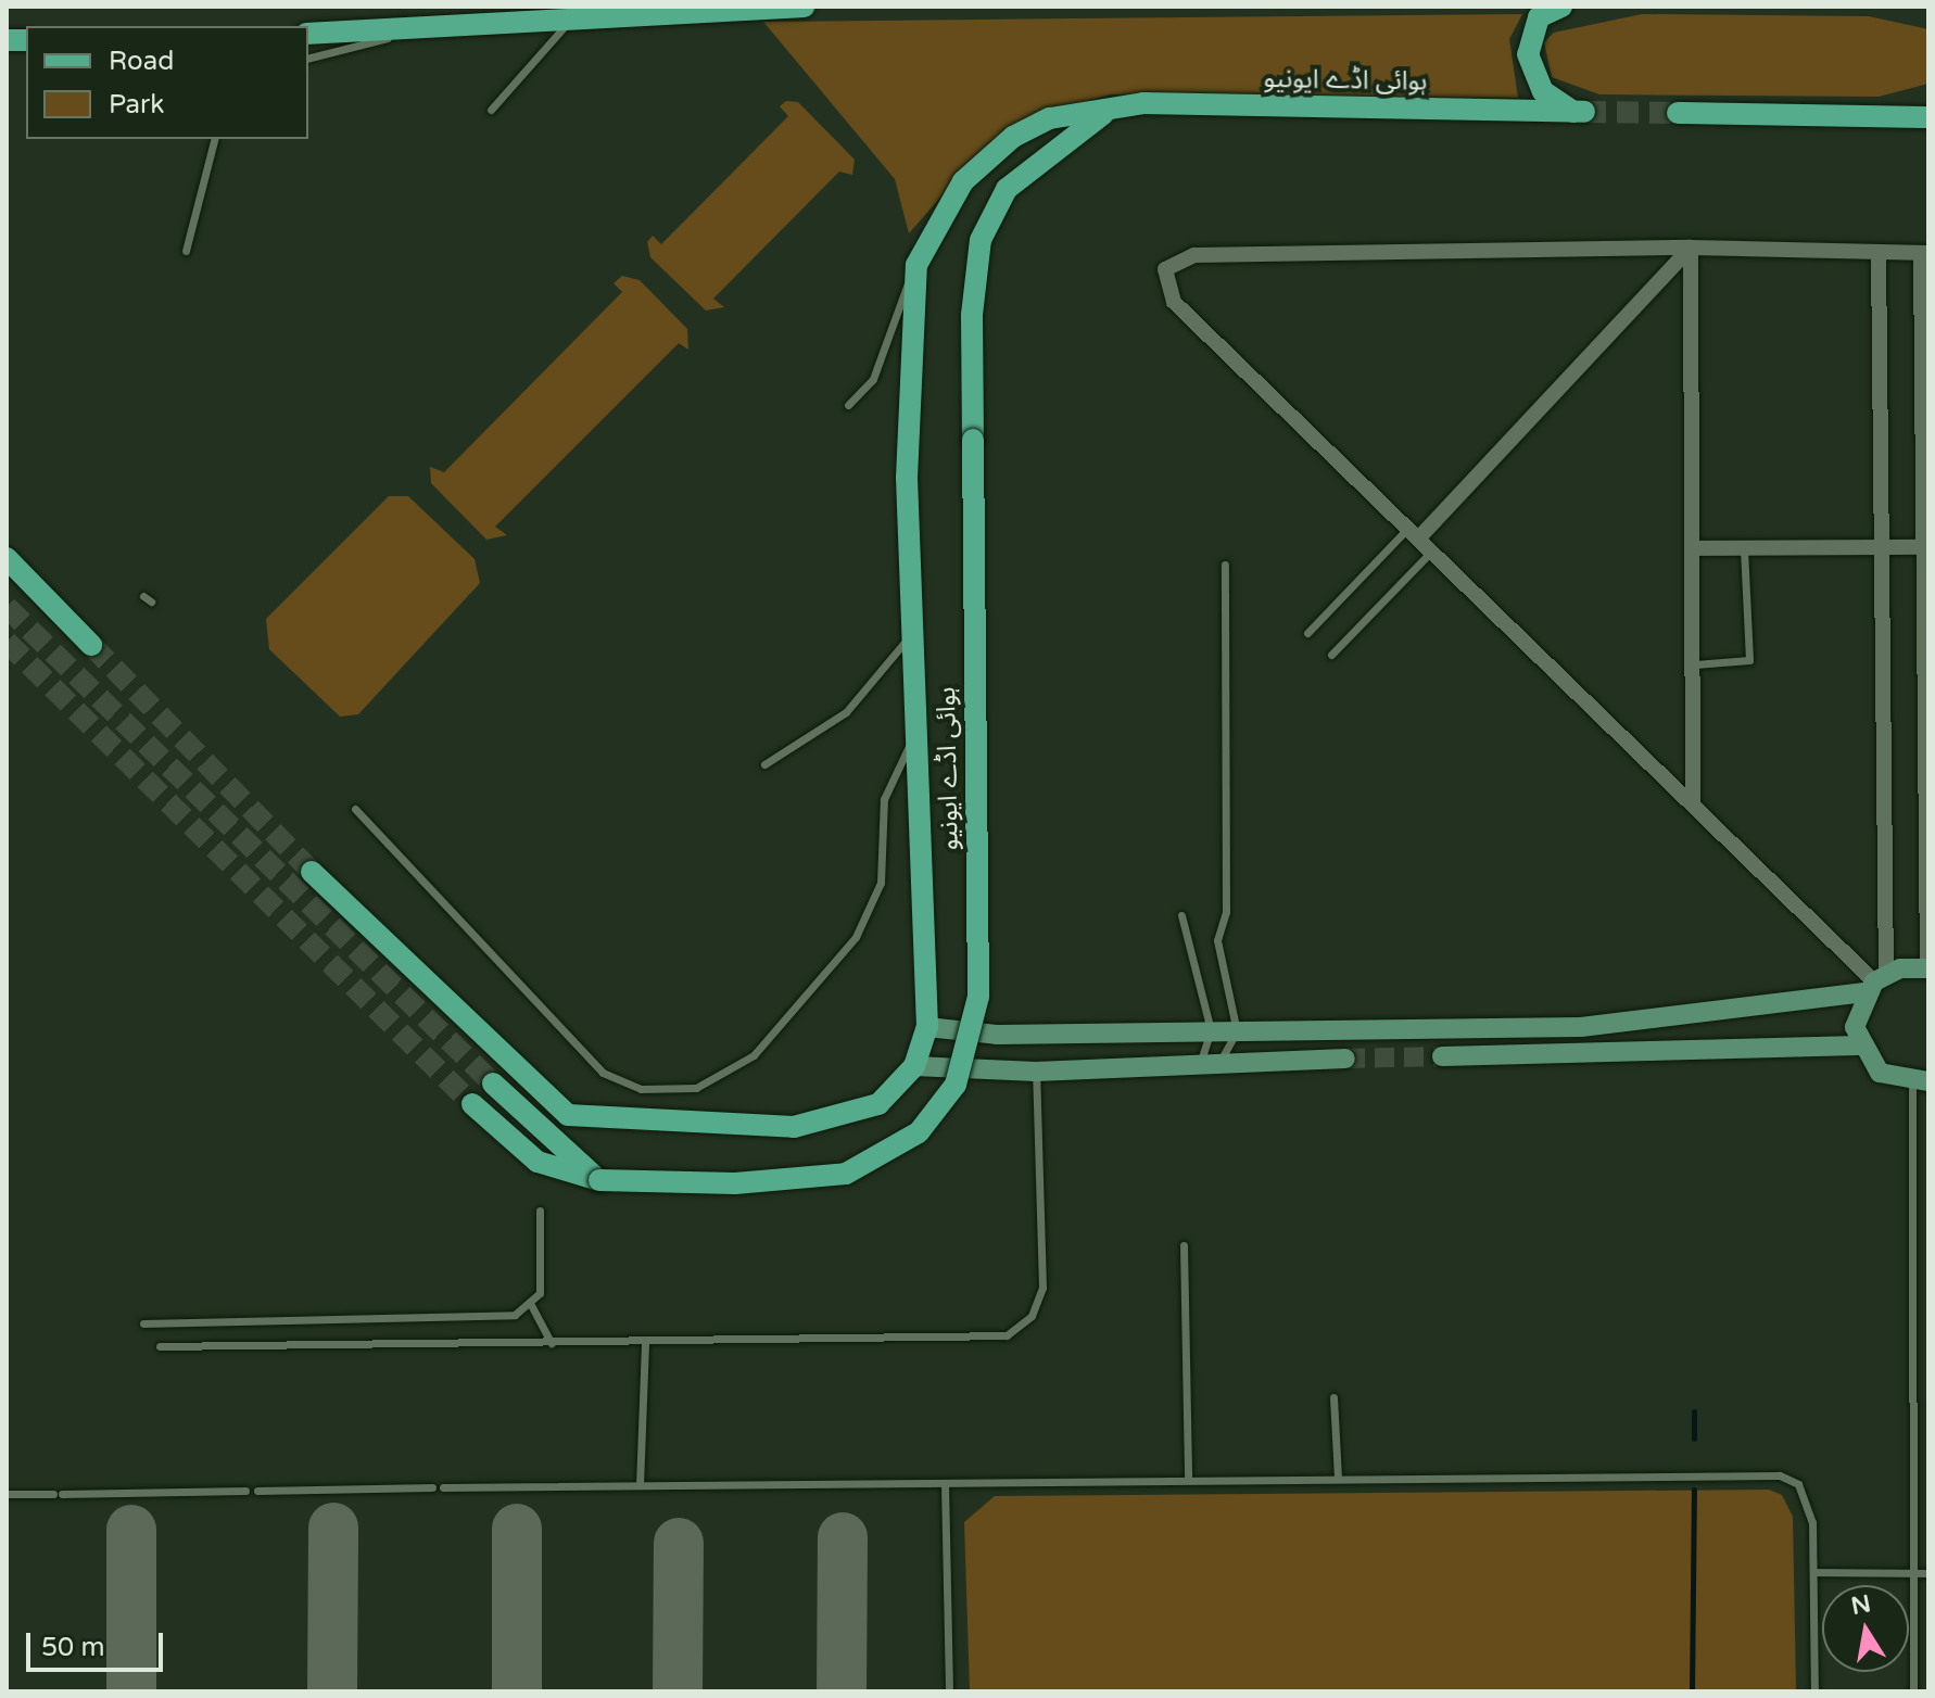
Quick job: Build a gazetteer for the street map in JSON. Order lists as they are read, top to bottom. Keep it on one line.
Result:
{"streets":{"main road":["ہوائی اڈے ایونیو"]},"legend":["Road","Park"],"scale_bar":"50 m","north":"top"}
